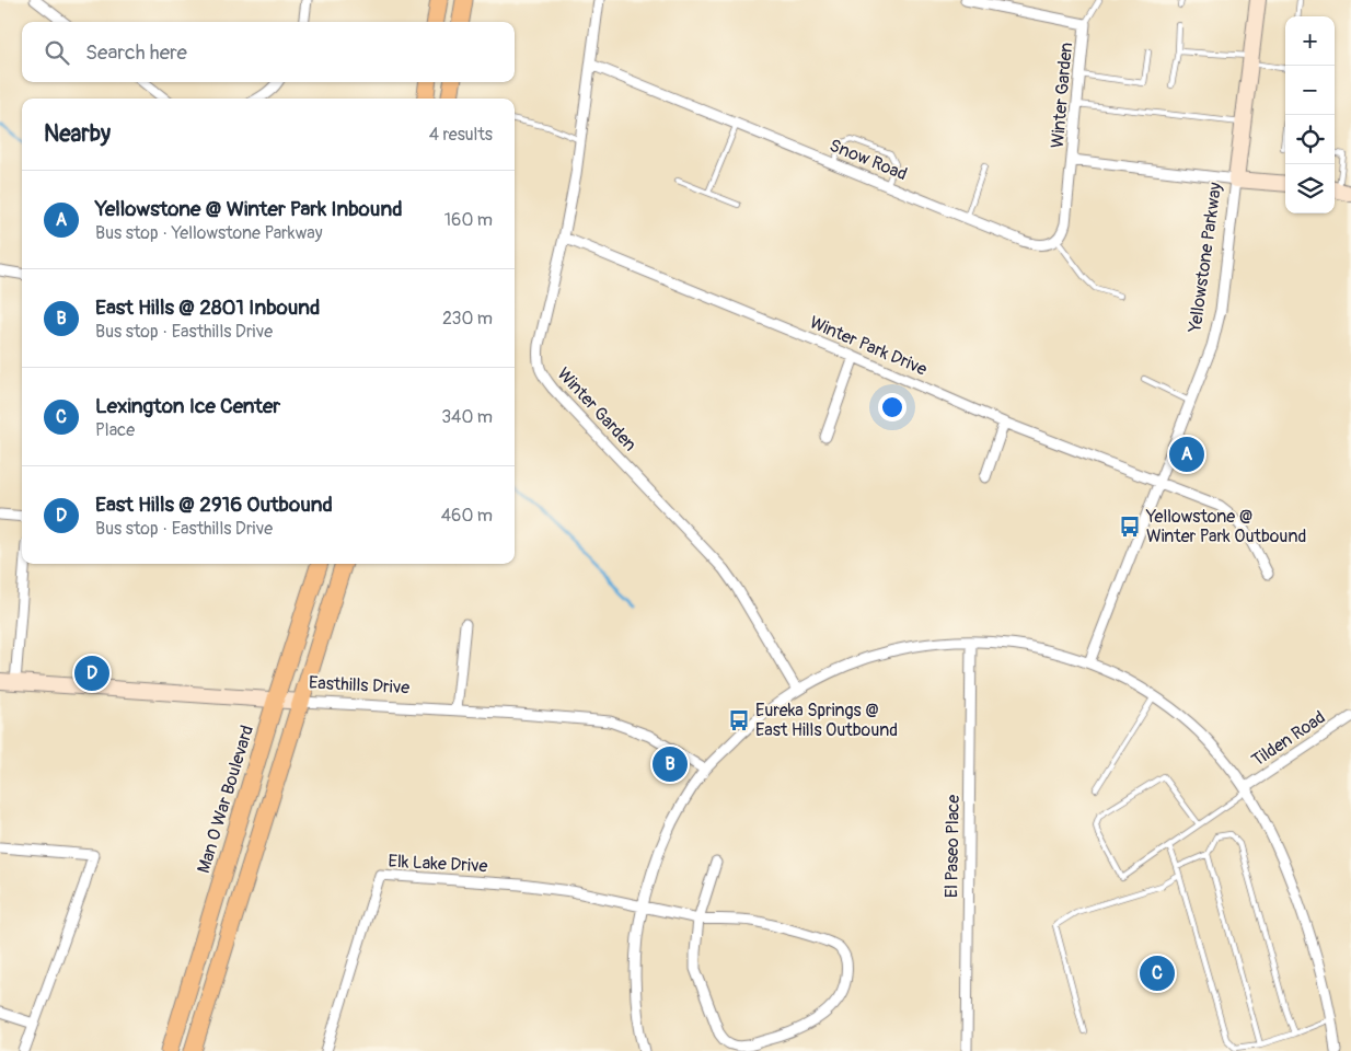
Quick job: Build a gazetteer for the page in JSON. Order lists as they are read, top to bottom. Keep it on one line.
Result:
{"streets":{"main road":["Man O War Boulevard"],"street":["Winter Garden","Snow Road","Yellowstone Parkway","Winter Park Drive","Easthills Drive","Tilden Road","El Paseo Place","Elk Lake Drive"]},"crossings":[["Winter Garden","Snow Road"],["Winter Garden","Yellowstone Parkway"],["Winter Garden","Winter Park Drive"],["Yellowstone Parkway","Winter Park Drive"],["Easthills Drive","Man O War Boulevard"]],"places":{"bus stop":["Yellowstone @ Winter Park Outbound","Eureka Springs @ East Hills Outbound"]},"page":{"map_buttons":["+","−"],"search":"Search here","heading":["Nearby","4 results"],"list":[{"mark":"A","name":"Yellowstone @ Winter Park Inbound","note":"Bus stop · Yellowstone Parkway","value":"160 m"},{"mark":"B","name":"East Hills @ 2801 Inbound","note":"Bus stop · Easthills Drive","value":"230 m"},{"mark":"C","name":"Lexington Ice Center","note":"Place","value":"340 m"},{"mark":"D","name":"East Hills @ 2916 Outbound","note":"Bus stop · Easthills Drive","value":"460 m"}],"pins":["A","D","B","C"]}}
